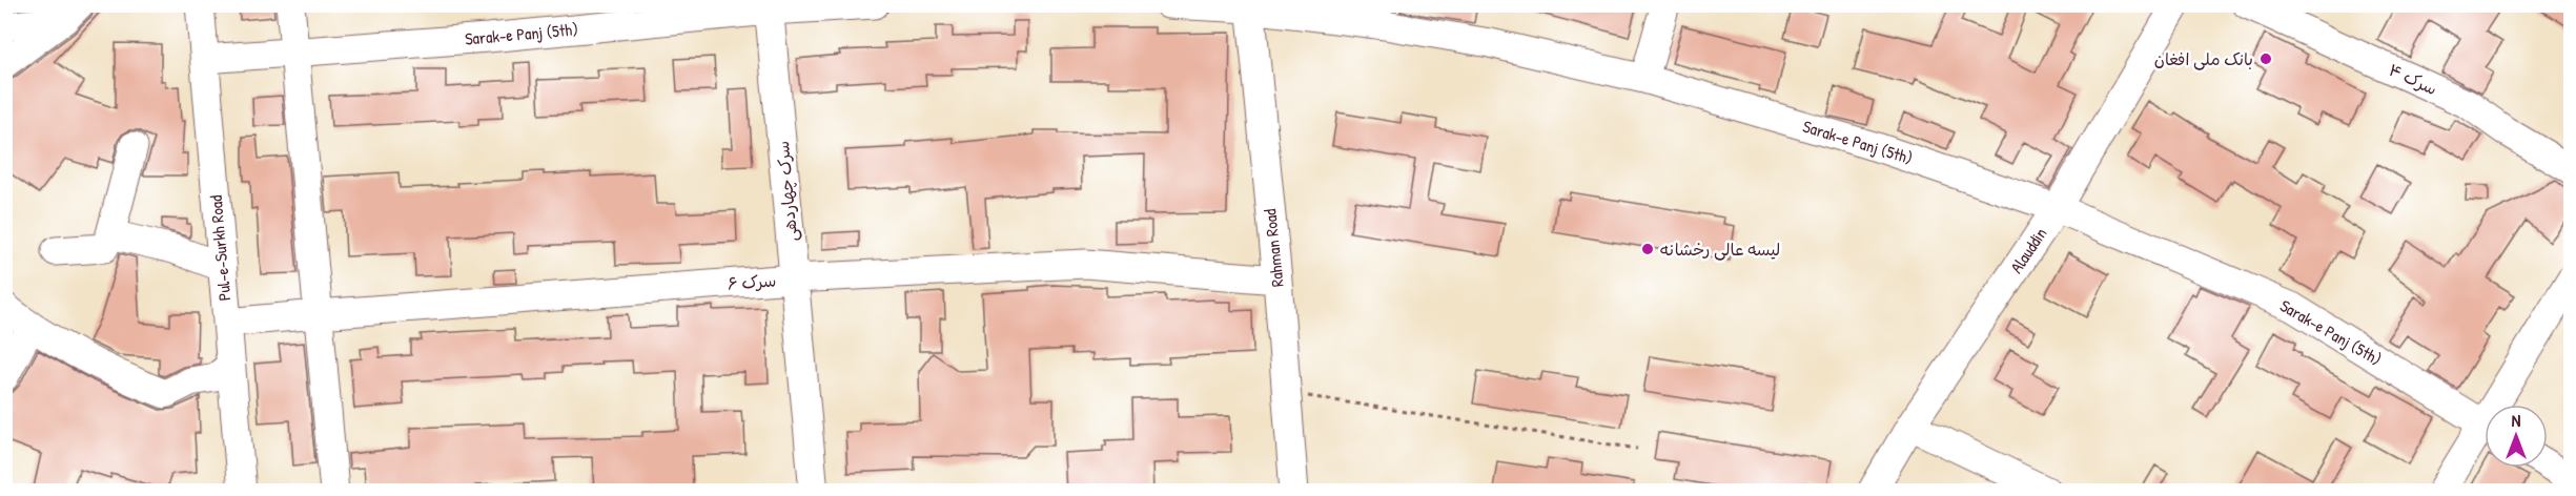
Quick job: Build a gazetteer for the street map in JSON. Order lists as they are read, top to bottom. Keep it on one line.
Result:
{"streets":{"street":["Sarak-e Panj (5th)","سرک ۴","سرک چهاردهی","Pul-e-Surkh Road","Rahman Road","Alauddin","سرک ۶"]},"crossings":[["Sarak-e Panj (5th)","سرک چهاردهی"],["Sarak-e Panj (5th)","Pul-e-Surkh Road"],["Sarak-e Panj (5th)","Rahman Road"],["Sarak-e Panj (5th)","Alauddin"],["سرک چهاردهی","سرک ۶"],["Pul-e-Surkh Road","سرک ۶"],["Rahman Road","سرک ۶"]],"places":["بانک ملی افغان","لیسه عالی رخشانه"],"north":"top"}
